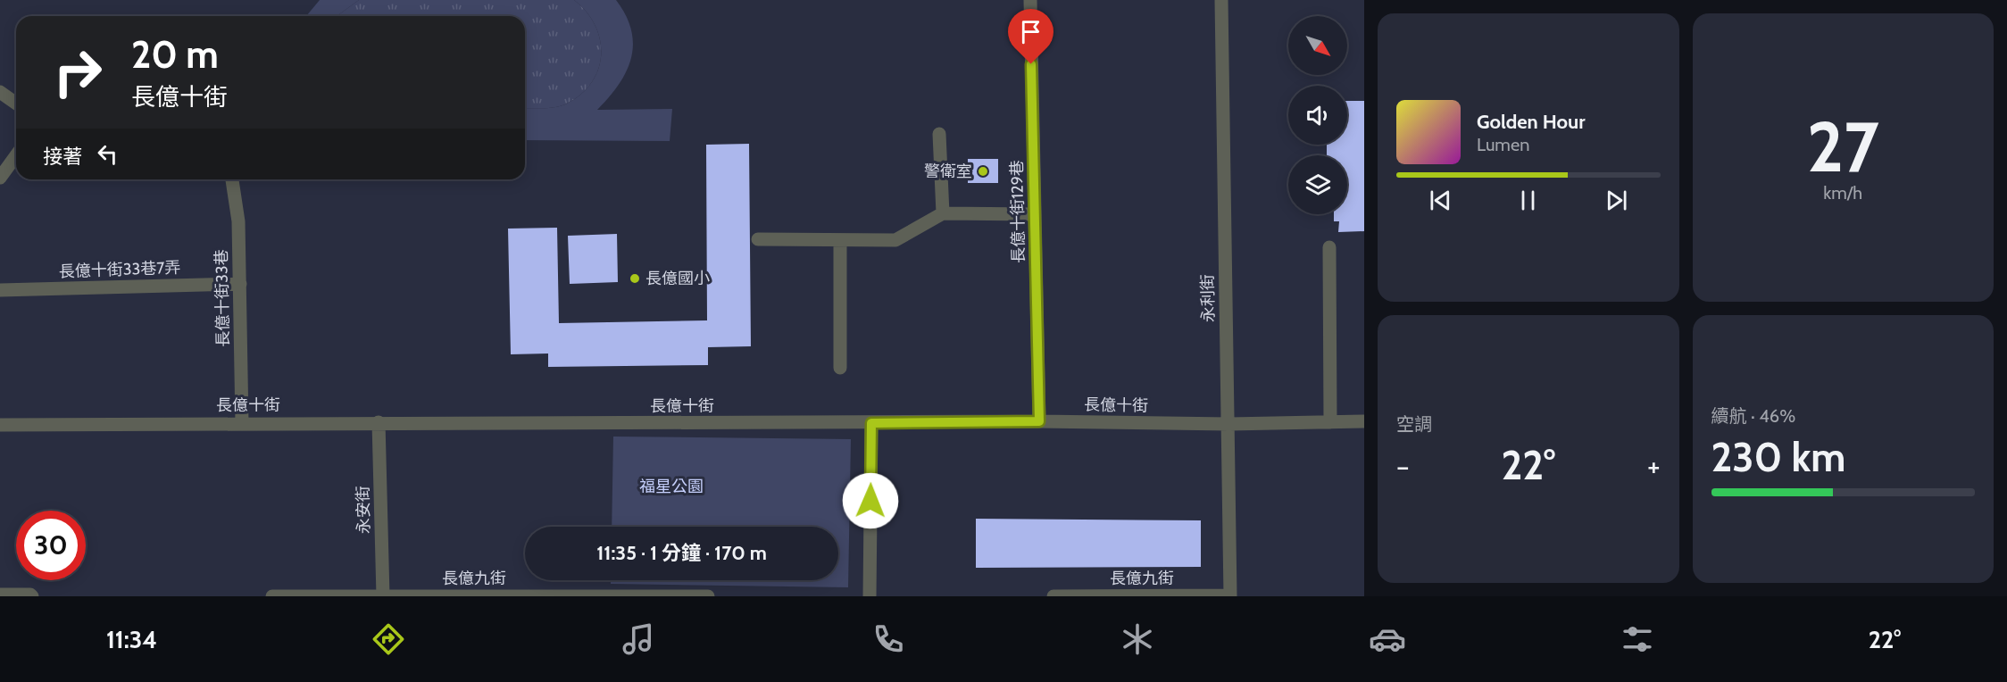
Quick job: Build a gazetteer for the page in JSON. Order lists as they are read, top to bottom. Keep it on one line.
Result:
{"streets":{"street":["長億十街129巷","長億十街33巷7弄","長億十街33巷","永利街","長億十街","永安街","長億九街"]},"crossings":[["長億十街129巷","長億十街"],["長億十街33巷7弄","長億十街33巷"],["長億十街33巷","長億十街"],["永利街","長億十街"],["永利街","長億九街"],["長億十街","永安街"],["永安街","長億九街"]],"parks":["福星公園"],"places":["警衛室","長億國小"],"north":"bottom right","page":{"tile":[["27","km/h"],"空調",["續航 · 46%","230 km"]],"turn":["20 m","長億十街"],"song":["Golden Hour","Lumen"],"then":"接著","heat":["−","22°","+"],"limit":"30","trip":"11:35 · 1 分鐘 · 170 m","tabs":["11:34","22°"]}}
